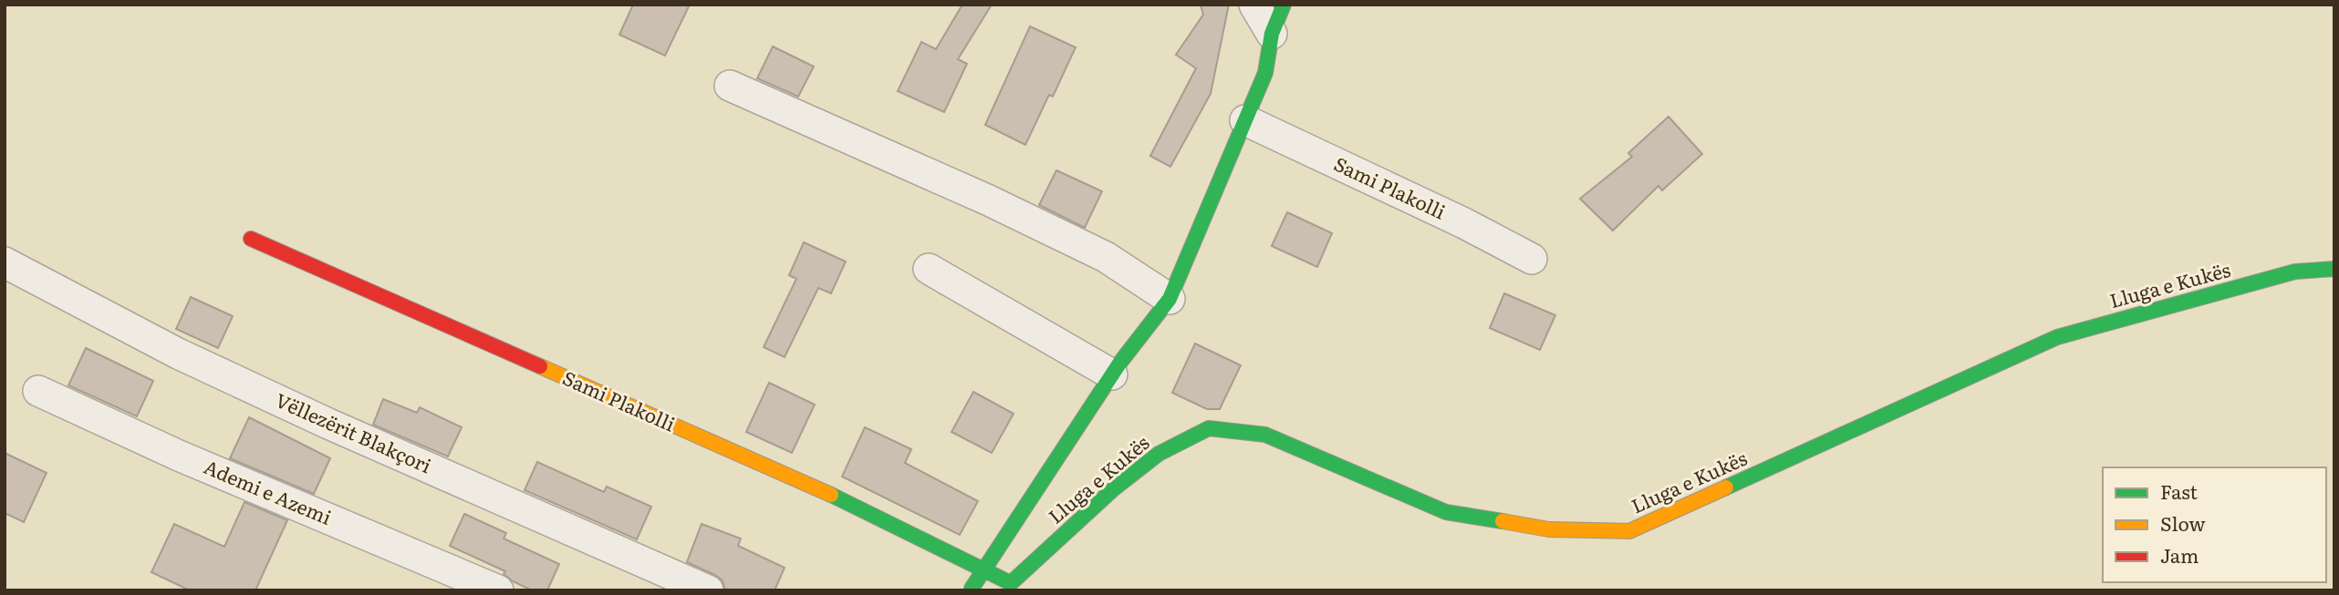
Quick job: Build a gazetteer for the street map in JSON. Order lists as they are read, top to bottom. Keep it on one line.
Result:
{"streets":{"street":["Sami Plakolli","Lluga e Kukës","Vëllezërit Blakçori","Ademi e Azemi"]},"crossings":[["Sami Plakolli","Lluga e Kukës"]],"legend":["Fast","Slow","Jam"]}
